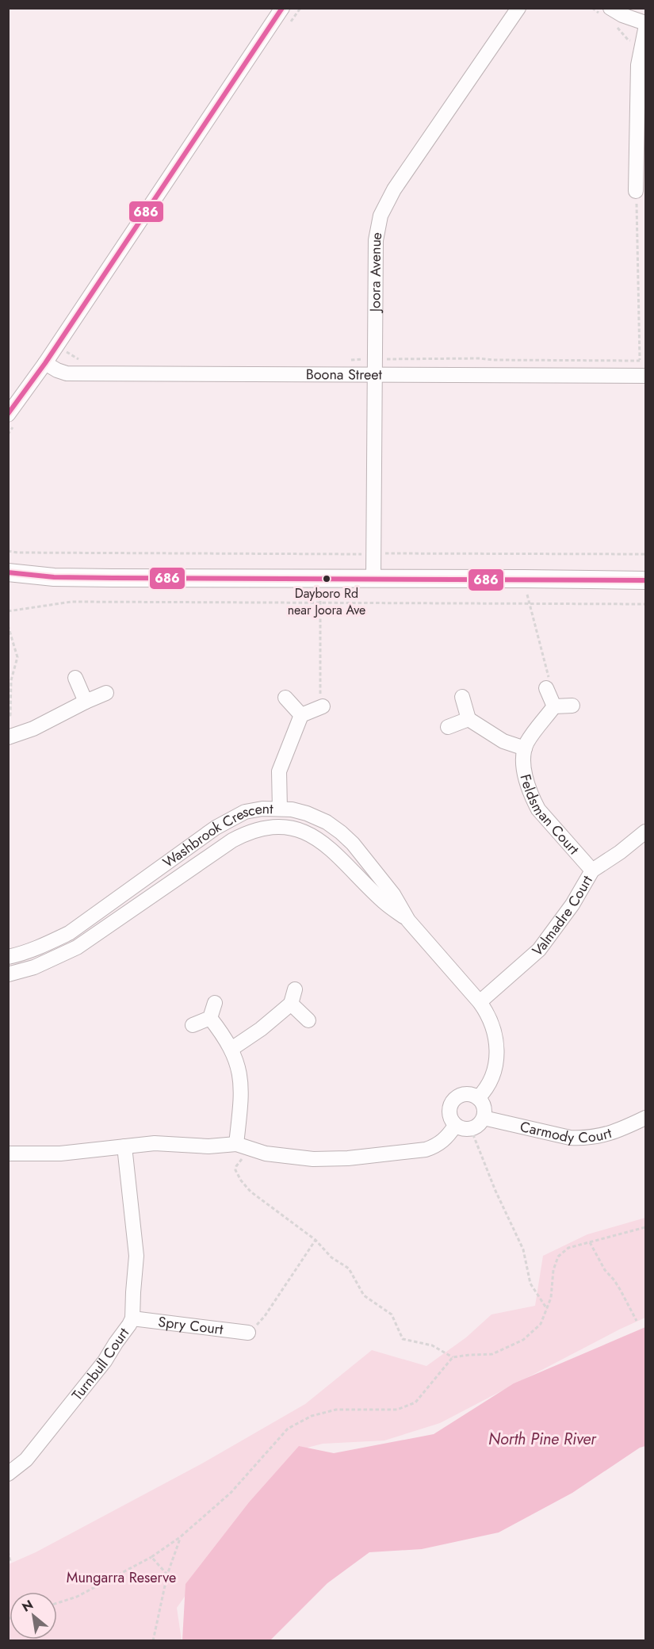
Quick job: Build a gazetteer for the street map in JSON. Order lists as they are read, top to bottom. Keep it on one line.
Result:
{"streets":{"street":["Joora Avenue","Boona Street","Feldsman Court","Washbrook Crescent","Valmadre Court","Carmody Court","Spry Court","Turnbull Court"]},"crossings":[["Joora Avenue","Boona Street"],["Feldsman Court","Valmadre Court"],["Washbrook Crescent","Valmadre Court"],["Washbrook Crescent","Carmody Court"],["Spry Court","Turnbull Court"]],"water":["North Pine River"],"parks":["Mungarra Reserve"],"places":["Dayboro Rd near Joora Ave"],"lines":["transit line 686"],"north":"top left"}
